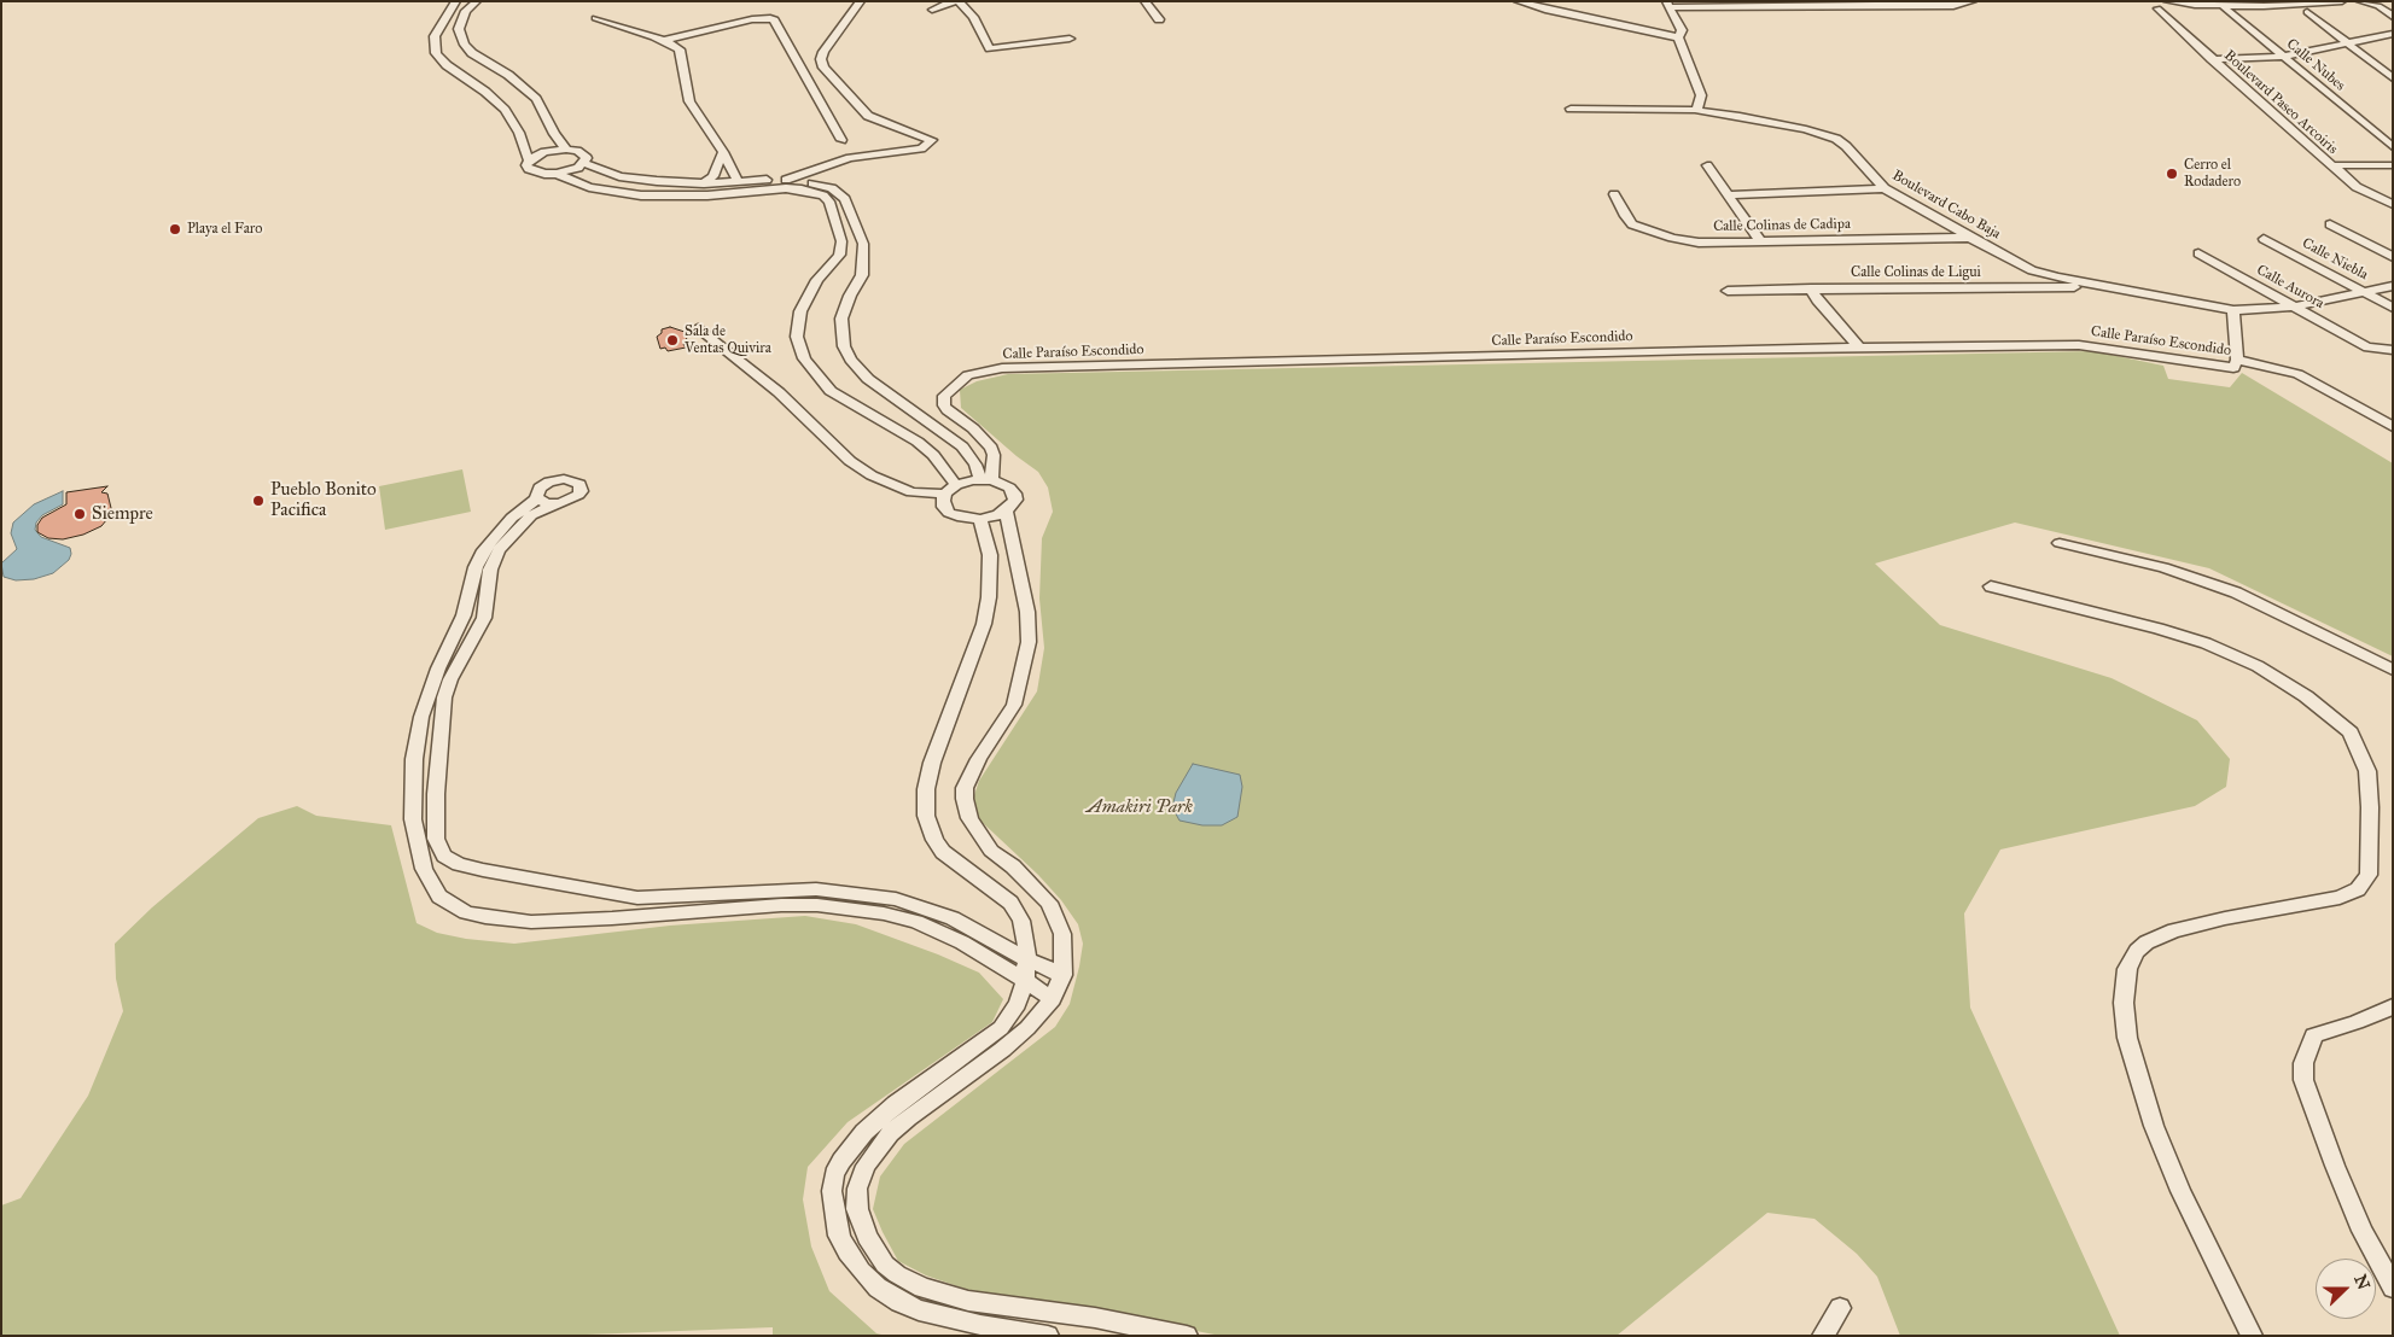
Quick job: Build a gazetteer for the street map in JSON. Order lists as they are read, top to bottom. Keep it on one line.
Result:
{"streets":{"street":["Calle Nubes","Boulevard Paseo Arcoiris","Boulevard Cabo Baja","Calle Colinas de Cadipa","Calle Niebla","Calle Colinas de Ligui","Calle Aurora","Calle Paraíso Escondido"]},"crossings":[["Boulevard Cabo Baja","Calle Colinas de Cadipa"],["Boulevard Cabo Baja","Calle Niebla"],["Boulevard Cabo Baja","Calle Colinas de Ligui"],["Boulevard Cabo Baja","Calle Aurora"],["Boulevard Cabo Baja","Calle Paraíso Escondido"]],"parks":["Amakiri Park"],"places":["Cerro el Rodadero","Playa el Faro","Sala de Ventas Quivira","Pueblo Bonito Pacifica","Siempre"],"north":"right"}
